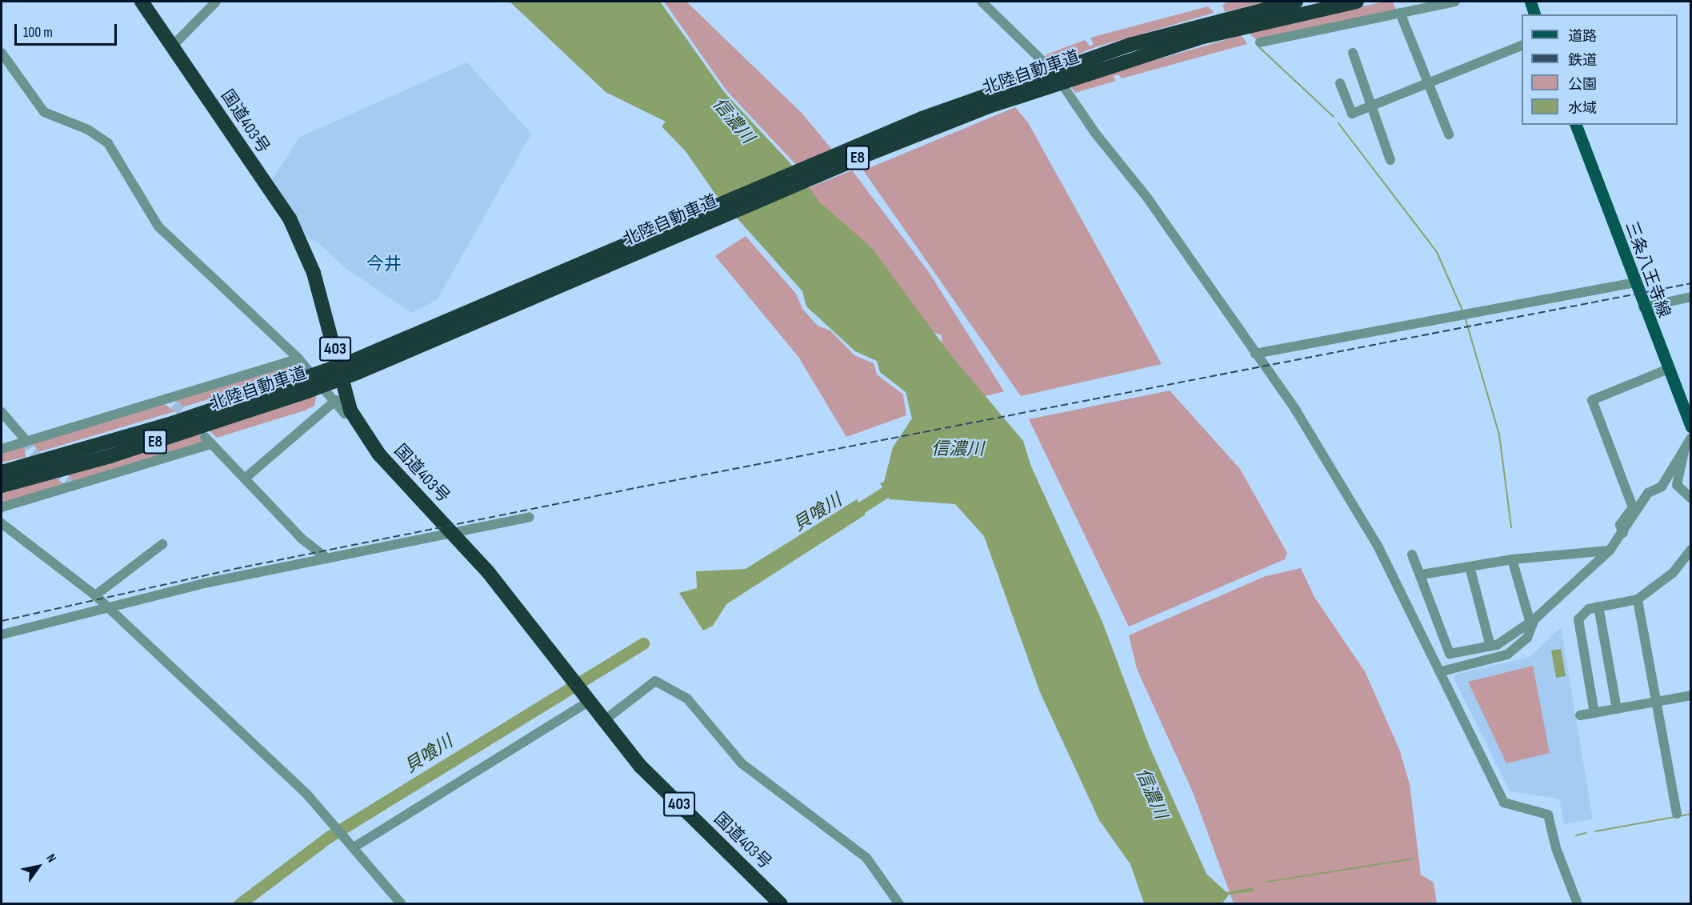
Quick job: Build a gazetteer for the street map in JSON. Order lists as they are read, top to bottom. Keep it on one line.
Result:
{"streets":{"highway":["北陸自動車道","国道403号","E8","403"],"main road":["三条八王寺線"]},"districts":["今井"],"water":["信濃川","貝喰川"],"legend":["道路","鉄道","公園","水域"],"scale_bar":"100 m","north":"top right"}
